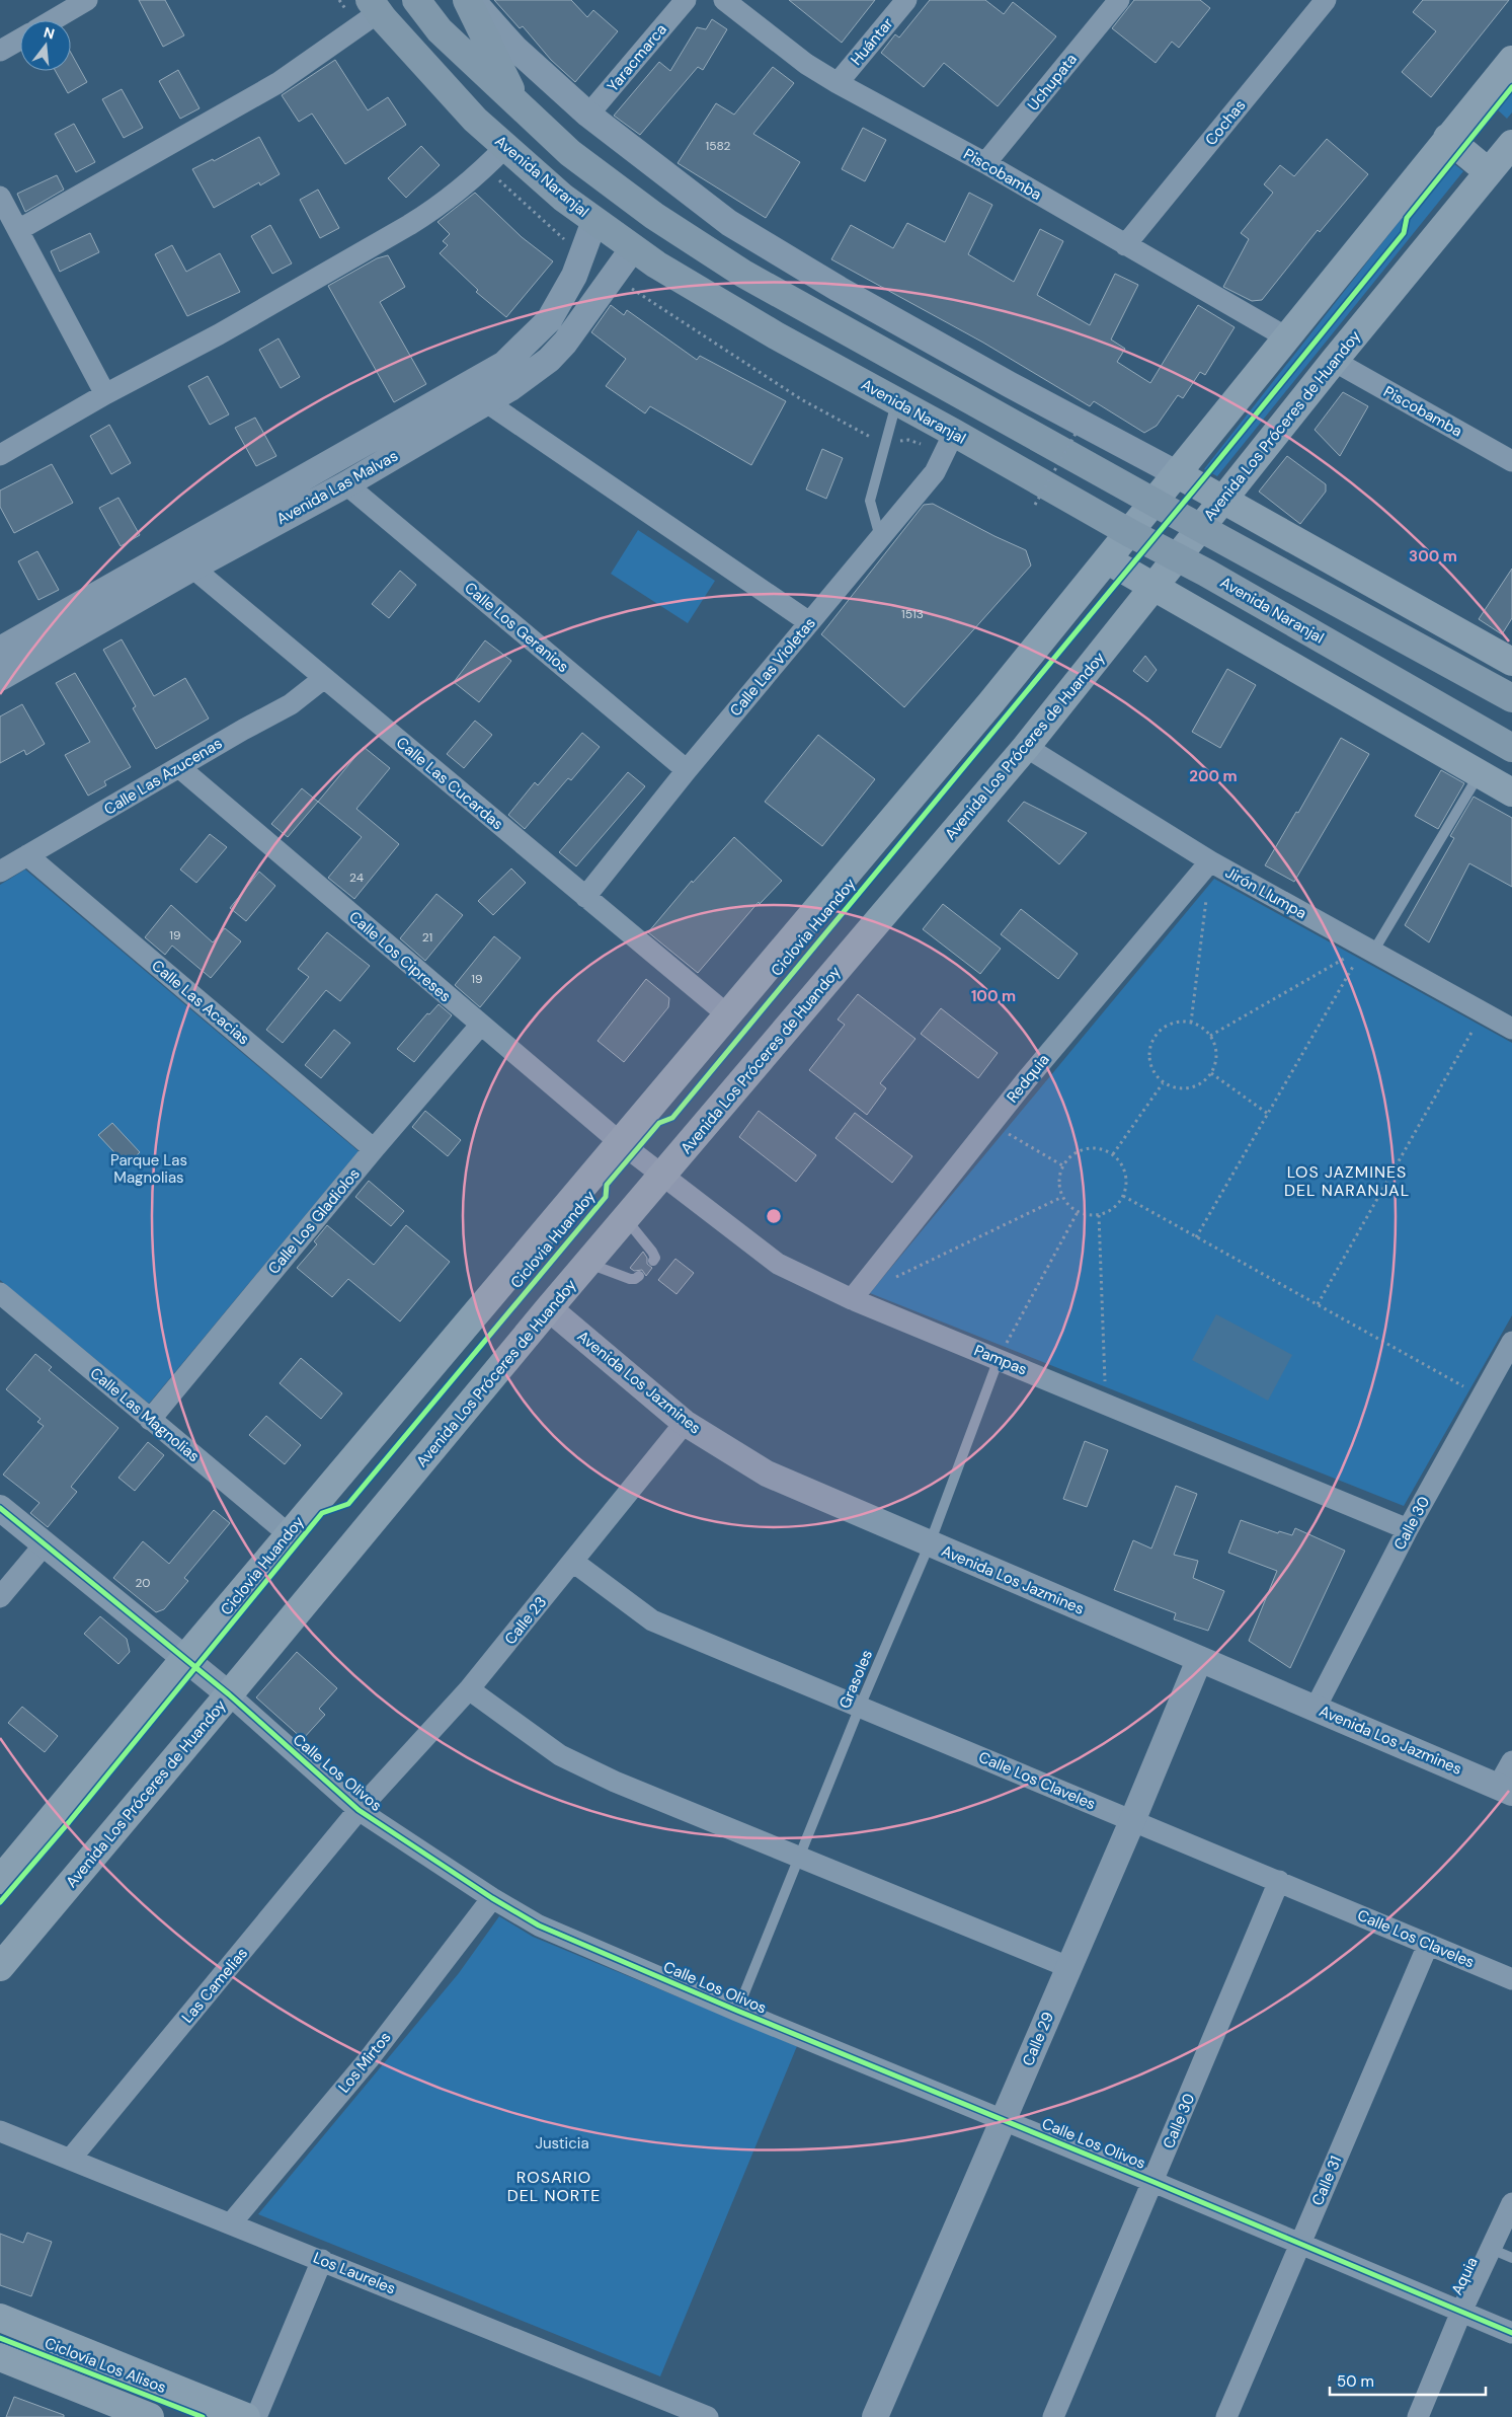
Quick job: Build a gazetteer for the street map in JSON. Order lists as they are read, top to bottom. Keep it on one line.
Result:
{"streets":{"highway":["Avenida Naranjal"],"main road":["Avenida Los Próceres de Huandoy"],"street":["Huántar","Yaracmarca","Uchupata","Cochas","Piscobamba","Avenida Las Malvas","Calle Los Geranios","Calle Las Violetas","Calle Las Azucenas","Calle Las Cucardas","Jirón Llumpa","Calle Los Cipreses","Calle Las Acacias","Redquia","Calle Los Gladiolos","Pampas","Avenida Los Jazmines","Calle Las Magnolias","Calle 30","Calle 23","Calle Los Olivos","Calle Los Claveles","Las Camelias","Calle 29","Los Mirtos","Calle 31","Los Laureles","Aquia"],"lane":["Grasoles"],"cycle path":["Ciclovia Huandoy","Ciclovía Los Alisos"]},"crossings":[["Huántar","Piscobamba"],["Uchupata","Piscobamba"],["Cochas","Piscobamba"],["Piscobamba","Avenida Los Próceres de Huandoy"],["Avenida Naranjal","Avenida Los Próceres de Huandoy"],["Avenida Naranjal","Avenida Las Malvas"],["Avenida Naranjal","Calle Las Violetas"],["Avenida Los Próceres de Huandoy","Jirón Llumpa"],["Avenida Los Próceres de Huandoy","Pampas"],["Avenida Los Próceres de Huandoy","Avenida Los Jazmines"],["Avenida Los Próceres de Huandoy","Calle Los Olivos"],["Avenida Las Malvas","Calle Los Geranios"],["Avenida Las Malvas","Calle Las Cucardas"],["Calle Los Geranios","Calle Las Violetas"],["Calle Las Violetas","Calle Las Cucardas"],["Calle Las Azucenas","Calle Las Cucardas"],["Calle Las Azucenas","Calle Los Cipreses"],["Calle Las Azucenas","Calle Las Acacias"],["Jirón Llumpa","Redquia"],["Calle Los Cipreses","Calle Los Gladiolos"],["Calle Los Cipreses","Pampas"],["Calle Las Acacias","Calle Los Gladiolos"],["Redquia","Pampas"],["Calle Los Gladiolos","Calle Las Magnolias"],["Pampas","Calle 30"],["Pampas","Grasoles"],["Avenida Los Jazmines","Calle 30"],["Avenida Los Jazmines","Calle 23"],["Avenida Los Jazmines","Grasoles"],["Avenida Los Jazmines","Calle 29"],["Calle 30","Calle Los Olivos"],["Calle 30","Calle Los Claveles"],["Calle 23","Calle Los Olivos"],["Calle 23","Calle Los Claveles"],["Calle 23","Las Camelias"],["Grasoles","Calle Los Olivos"],["Grasoles","Calle Los Claveles"],["Calle Los Olivos","Las Camelias"],["Calle Los Olivos","Calle 29"],["Calle Los Olivos","Los Mirtos"],["Calle Los Olivos","Calle 31"],["Calle Los Olivos","Aquia"],["Calle Los Claveles","Calle 29"],["Calle Los Claveles","Calle 31"],["Las Camelias","Los Laureles"],["Los Mirtos","Los Laureles"]],"districts":["LOS JAZMINES DEL NARANJAL","ROSARIO DEL NORTE"],"parks":["Parque Las Magnolias","Justicia"],"house_numbers":["1582","1513","24","19","21","19","20"],"scale_bar":"50 m","north":"top","rings":["300 m","200 m","100 m"]}
